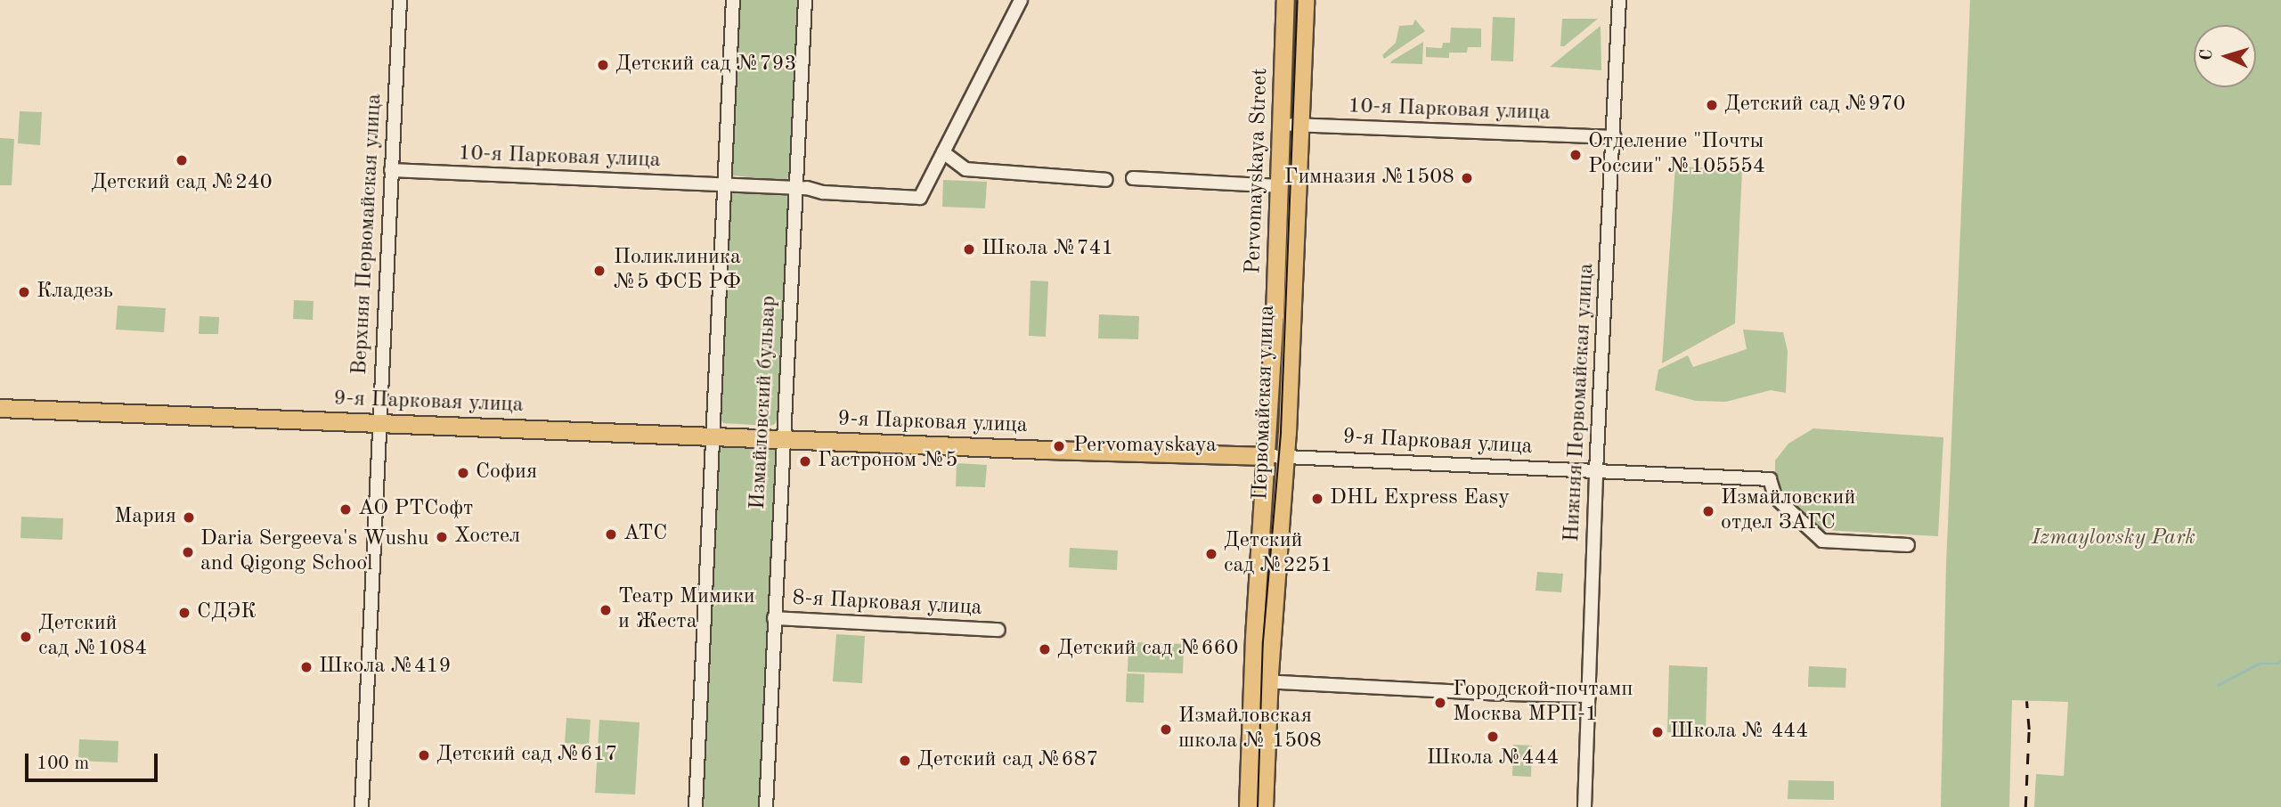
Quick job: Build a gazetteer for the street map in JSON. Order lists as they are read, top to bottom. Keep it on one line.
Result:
{"streets":{"main road":["Pervomayskaya Street","9-я Парковая улица","Первомайская улица"],"street":["10-я Парковая улица","Верхняя Первомайская улица","Измайловский бульвар","Нижняя Первомайская улица","8-я Парковая улица"]},"crossings":[["10-я Парковая улица","Pervomayskaya Street"],["10-я Парковая улица","Верхняя Первомайская улица"],["10-я Парковая улица","Измайловский бульвар"],["10-я Парковая улица","Первомайская улица"],["10-я Парковая улица","Нижняя Первомайская улица"],["Pervomayskaya Street","9-я Парковая улица"],["Pervomayskaya Street","Первомайская улица"],["Верхняя Первомайская улица","9-я Парковая улица"],["9-я Парковая улица","Измайловский бульвар"],["9-я Парковая улица","Первомайская улица"],["9-я Парковая улица","Нижняя Первомайская улица"],["Измайловский бульвар","8-я Парковая улица"]],"parks":["Izmaylovsky Park"],"places":["Детский сад №793","Детский сад №970","Отделение \"Почты России\" №105554","Детский сад №240","Гимназия №1508","Школа №741","Поликлиника №5 ФСБ РФ","Кладезь","Pervomayskaya","Гастроном №5","София","DHL Express Easy","АО РТСофт","Измайловский отдел ЗАГС","Мария","АТС","Хостел","Daria Sergeeva's Wushu and Qigong School","Детский сад №2251","Театр Мимики и Жеста","СДЭК","Детский сад №1084","Детский сад №660","Школа №419","Городской почтамп Москва МРП-1","Измайловская школа № 1508","Школа № 444","Школа №444","Детский сад №617","Детский сад №687"],"scale_bar":"100 m","north":"left"}
